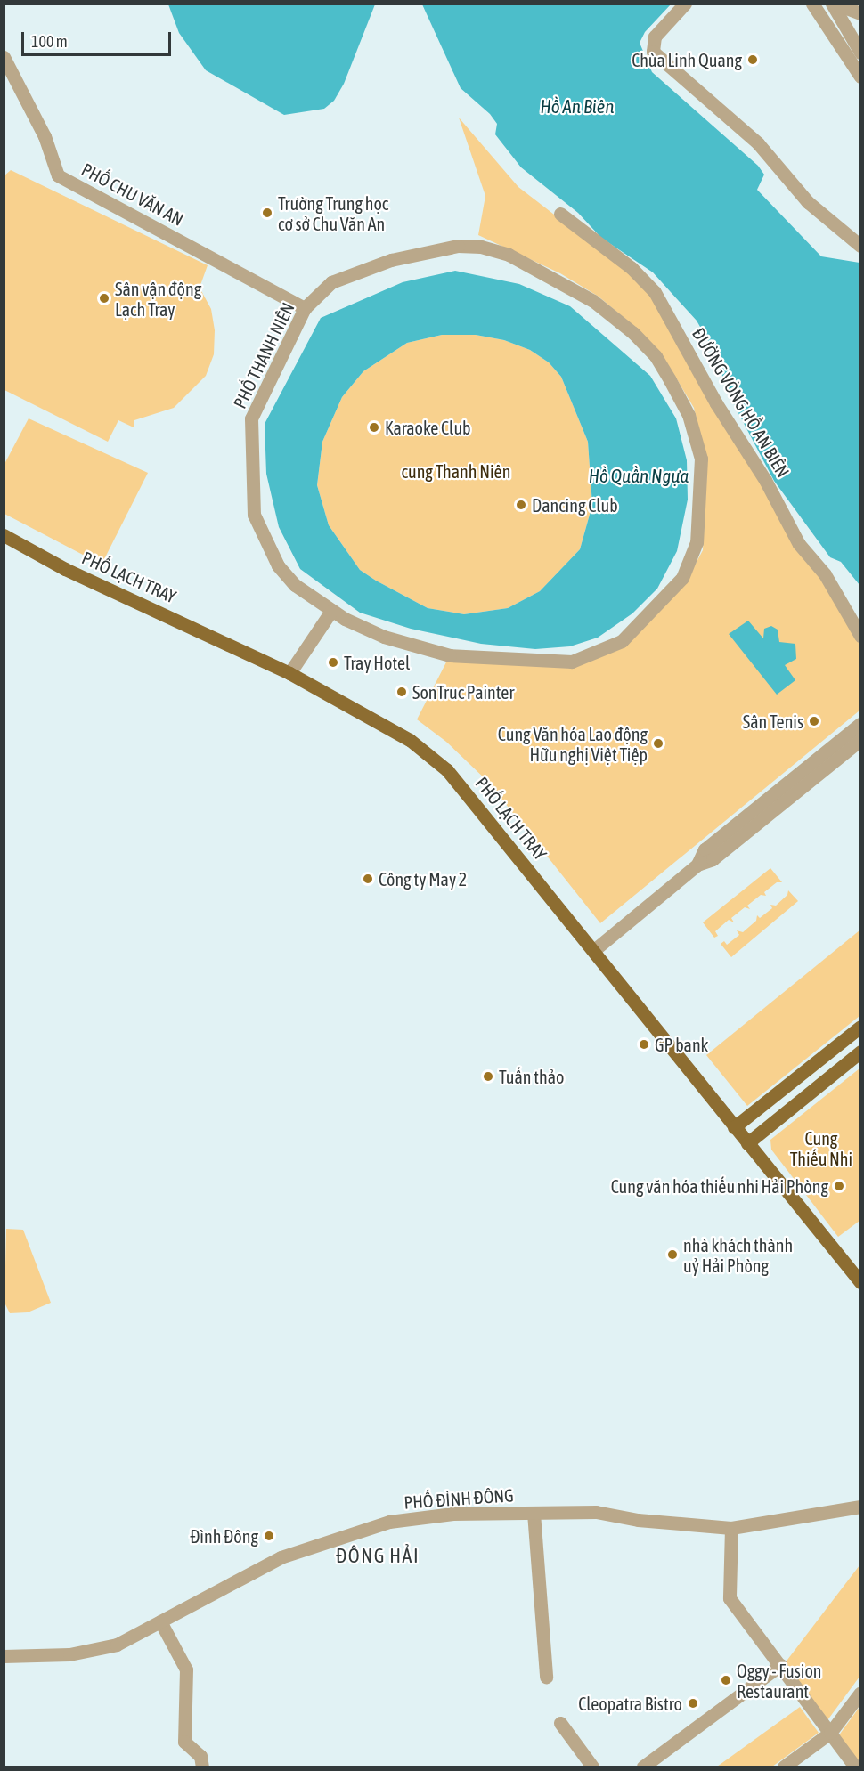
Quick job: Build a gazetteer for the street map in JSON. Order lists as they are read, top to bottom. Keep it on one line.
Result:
{"streets":{"main road":["PHỐ LẠCH TRAY"],"street":["PHỐ CHU VĂN AN","PHỐ THANH NIÊN","ĐƯỜNG VÒNG HỒ AN BIÊN","PHỐ ĐÌNH ĐÔNG"]},"crossings":[["PHỐ CHU VĂN AN","PHỐ THANH NIÊN"]],"districts":["ĐÔNG HẢI"],"water":["Hồ An Biên","Hồ Quần Ngựa"],"parks":["cung Thanh Niên","Cung Thiếu Nhi"],"places":["Chùa Linh Quang","Trường Trung học cơ sở Chu Văn An","Sân vận động Lạch Tray","Karaoke Club","Dancing Club","Tray Hotel","SonTruc Painter","Sân Tenis","Cung Văn hóa Lao động Hữu nghị Việt Tiệp","Công ty May 2","GP bank","Tuấn thảo","Cung văn hóa thiếu nhi Hải Phòng","nhà khách thành uỷ Hải Phòng","Đình Đông","Oggy - Fusion Restaurant","Cleopatra Bistro"],"scale_bar":"100 m"}
